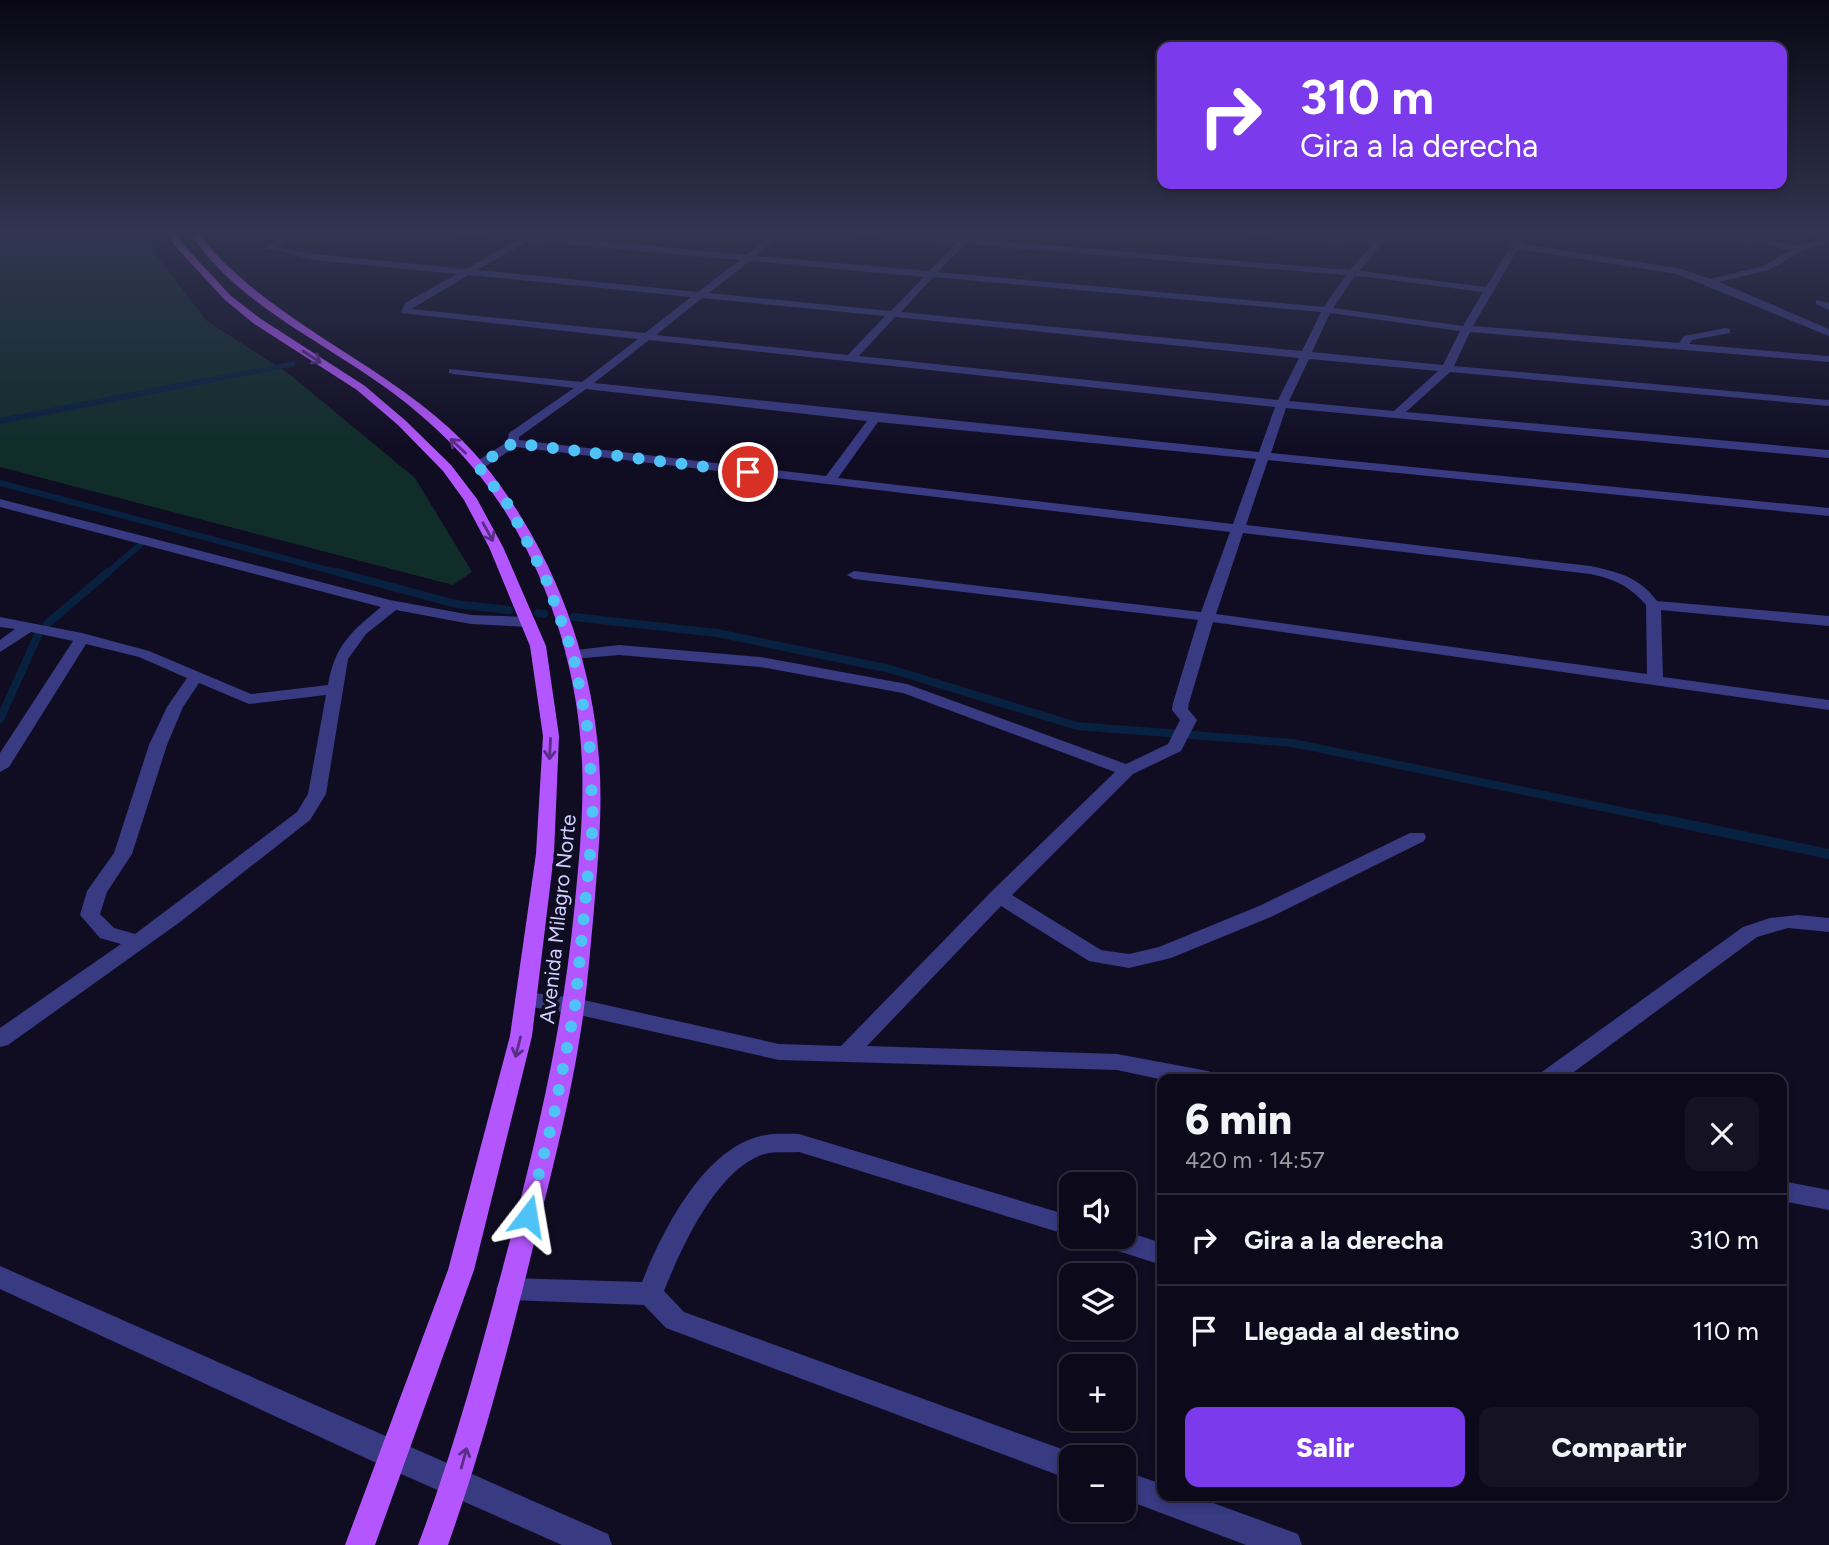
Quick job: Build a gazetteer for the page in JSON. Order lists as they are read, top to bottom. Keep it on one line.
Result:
{"streets":{"main road":["Avenida Milagro Norte"]},"page":{"turn":["310 m","Gira a la derecha"],"heading":["6 min","420 m · 14:57"],"map_buttons":["+","−"],"list":[{"name":"Gira a la derecha","value":"310 m"},{"name":"Llegada al destino","value":"110 m"}],"buttons":["Salir","Compartir"]}}
